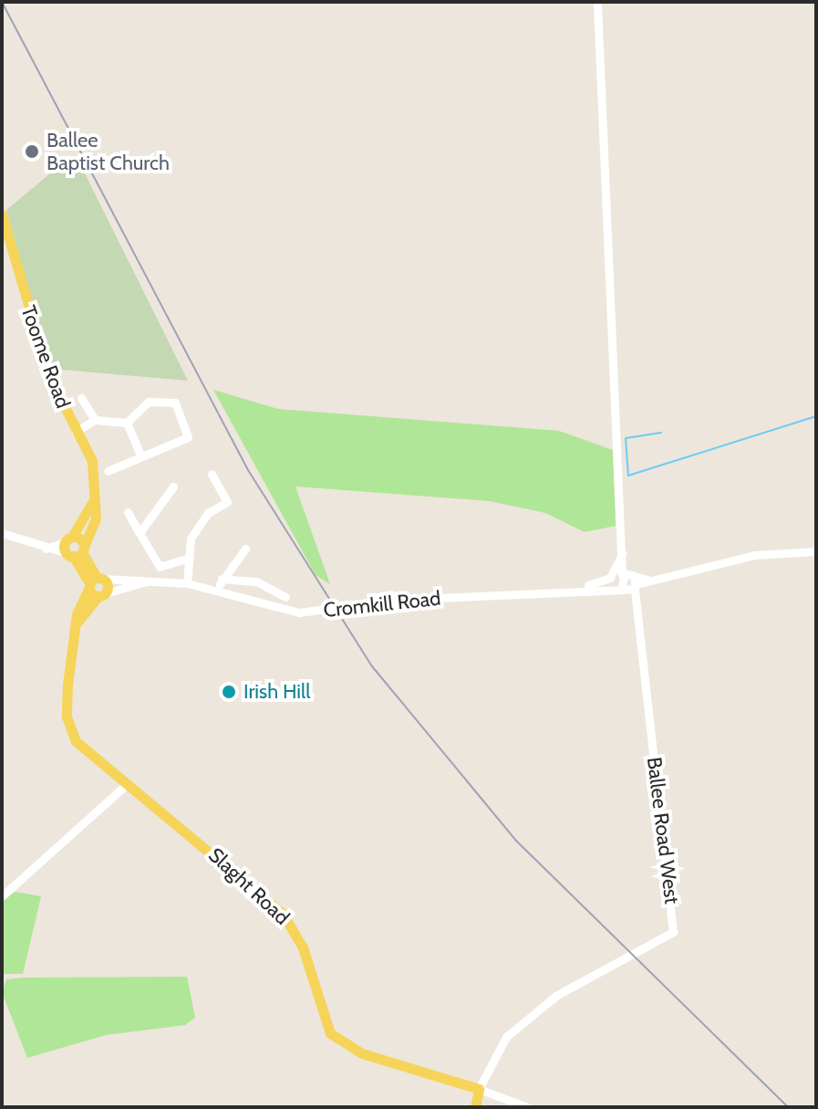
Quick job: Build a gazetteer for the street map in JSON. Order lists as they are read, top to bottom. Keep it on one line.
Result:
{"streets":{"main road":["Toome Road","Slaght Road"],"street":["Cromkill Road","Ballee Road West"]},"crossings":[["Cromkill Road","Ballee Road West"],["Cromkill Road","Slaght Road"],["Ballee Road West","Slaght Road"]],"places":["Ballee Baptist Church","Irish Hill"]}
